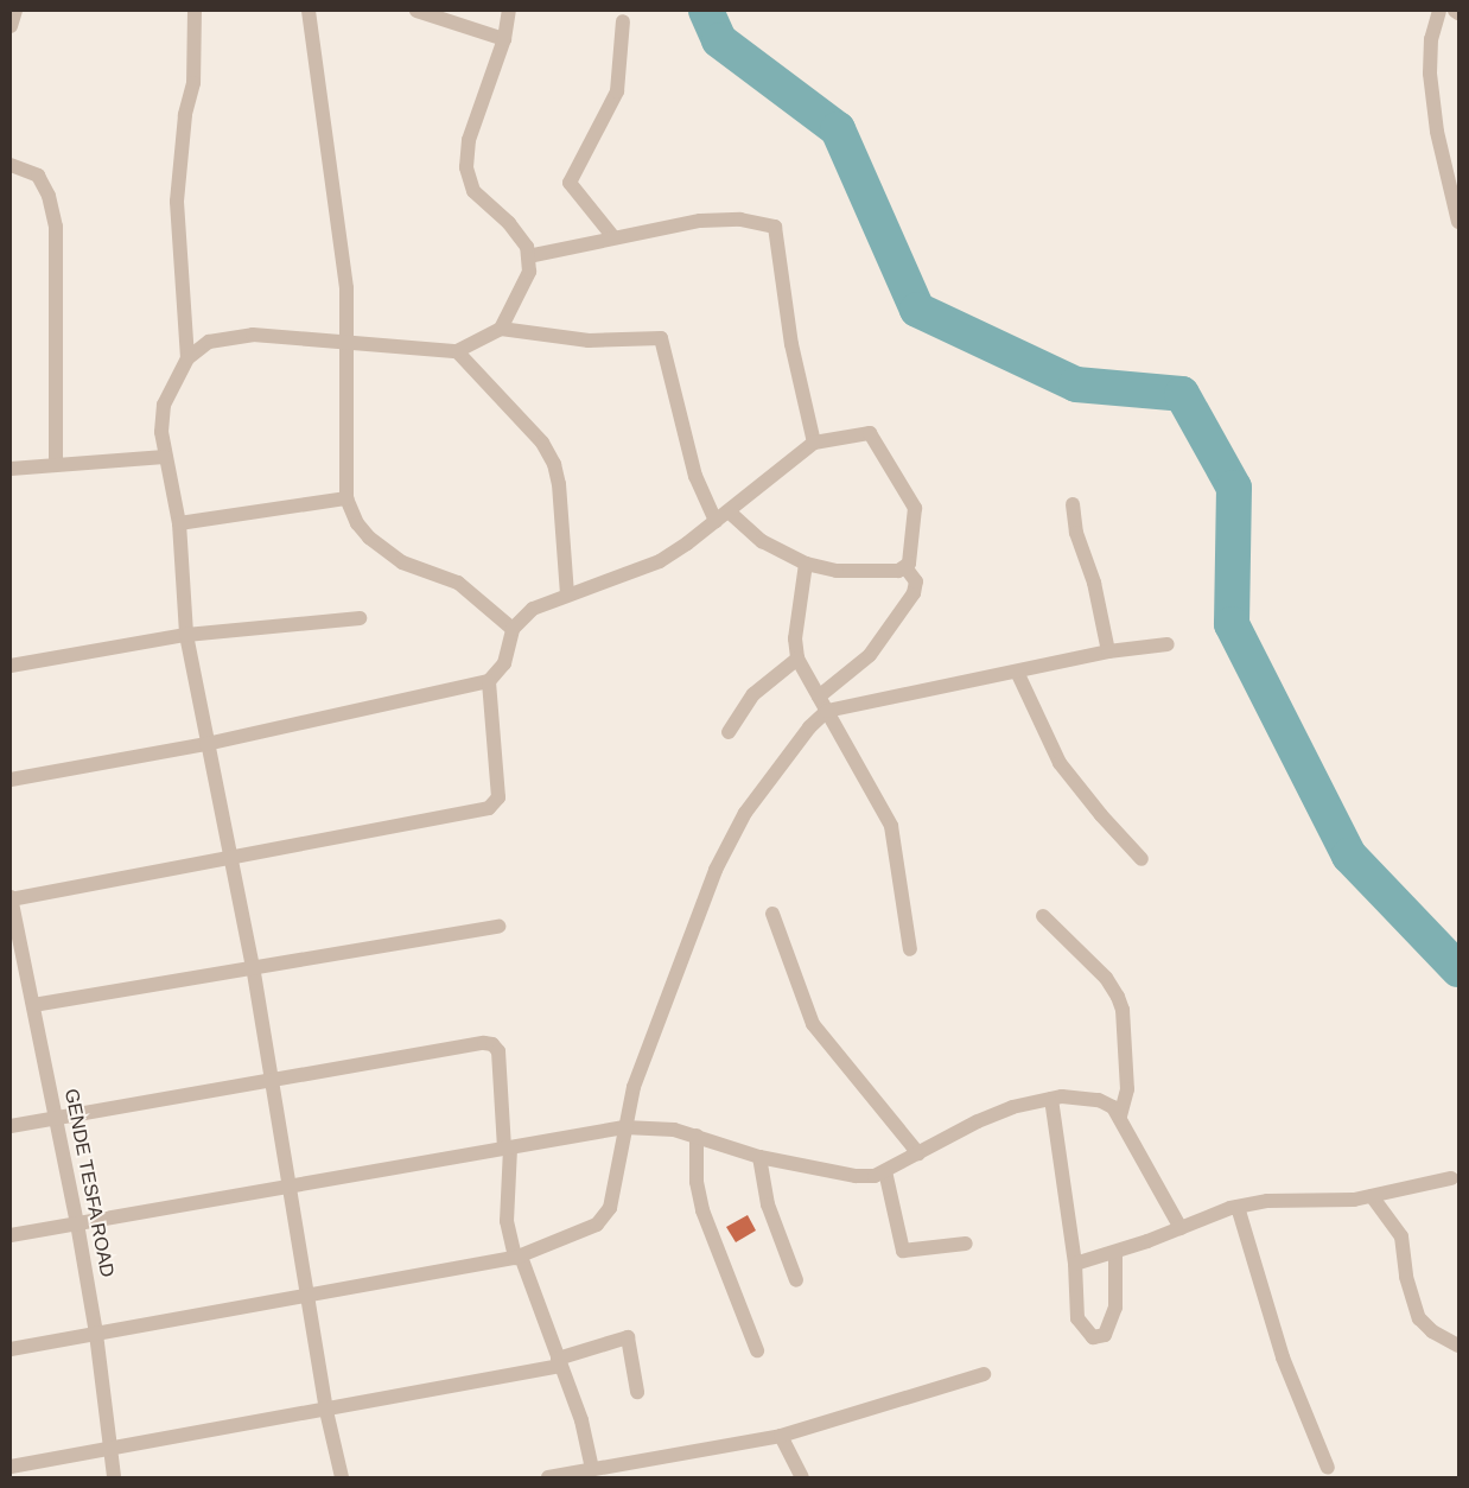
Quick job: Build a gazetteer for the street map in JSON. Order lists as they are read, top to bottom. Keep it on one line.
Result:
{"streets":{"street":["GENDE TESFA ROAD"]}}
